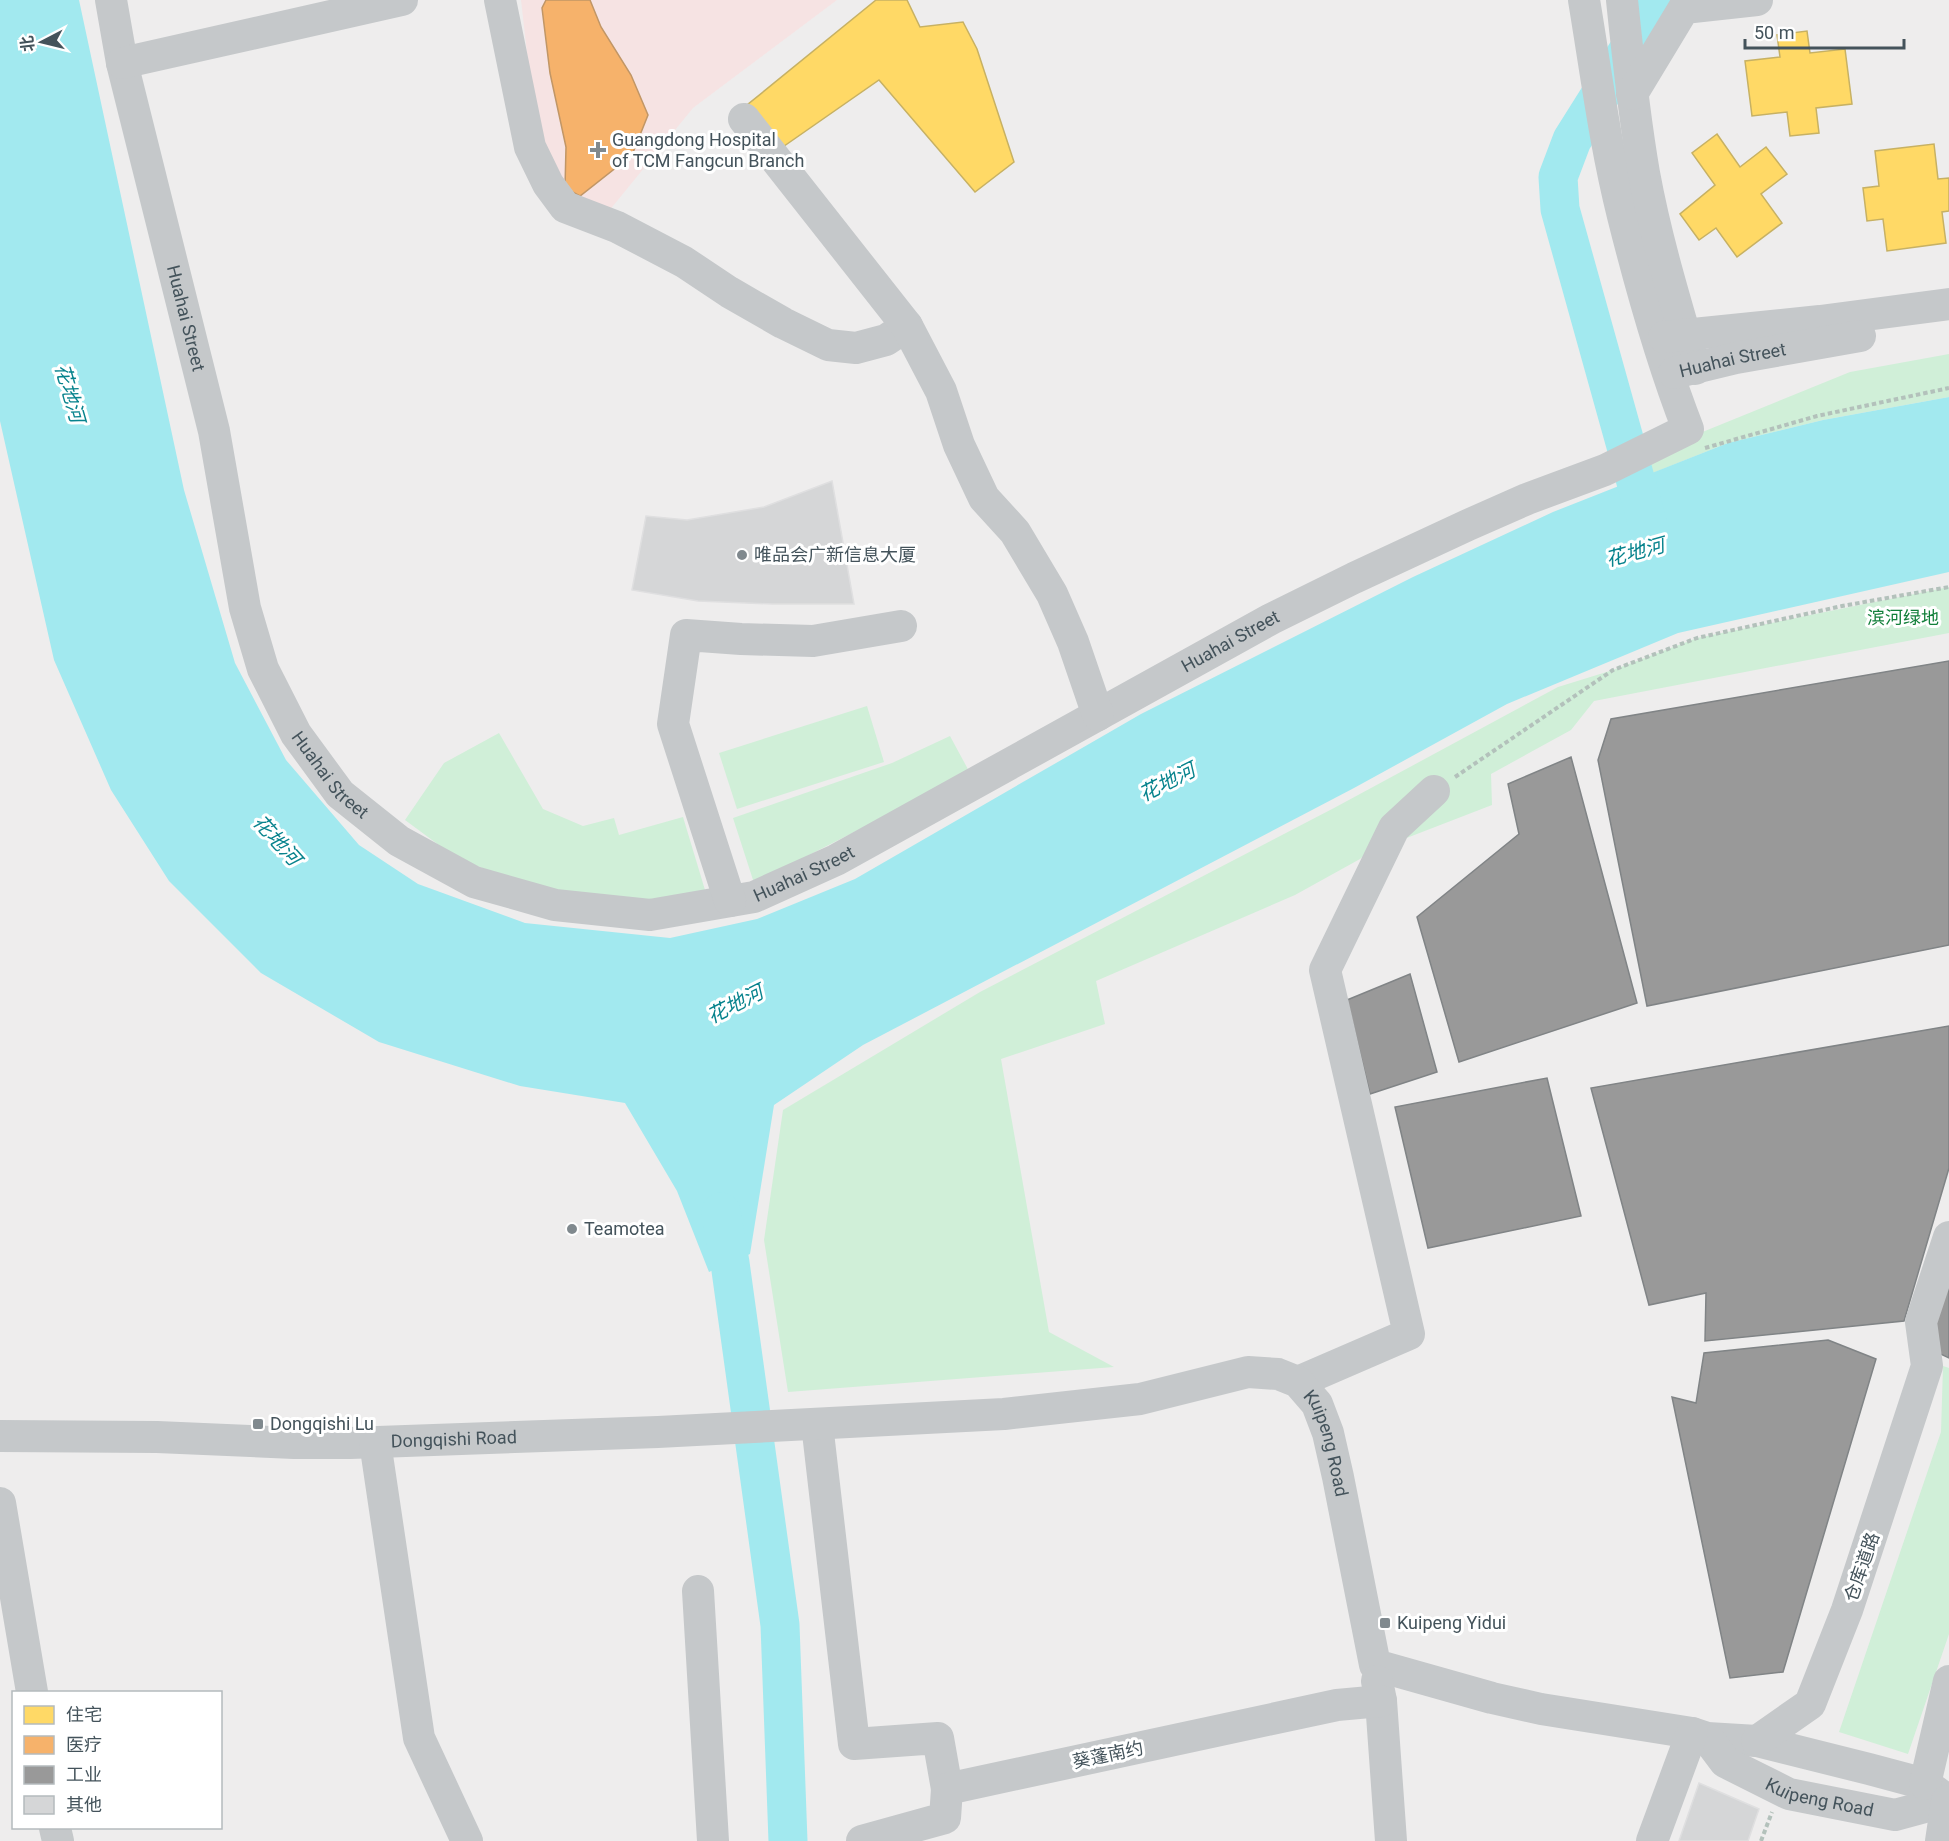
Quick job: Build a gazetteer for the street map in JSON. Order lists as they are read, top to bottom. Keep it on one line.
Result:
{"streets":{"street":["Huahai Street","Dongqishi Road","Kuipeng Road","仓库道路","葵蓬南约"]},"crossings":[["Dongqishi Road","Kuipeng Road"],["Kuipeng Road","仓库道路"]],"water":["花地河"],"parks":["滨河绿地"],"places":{"health":["Guangdong Hospital of TCM Fangcun Branch"],"other":["唯品会广新信息大厦","Teamotea"],"transit":["Dongqishi Lu","Kuipeng Yidui"]},"legend":["住宅","医疗","工业","其他"],"scale_bar":"50 m","north":"left"}
